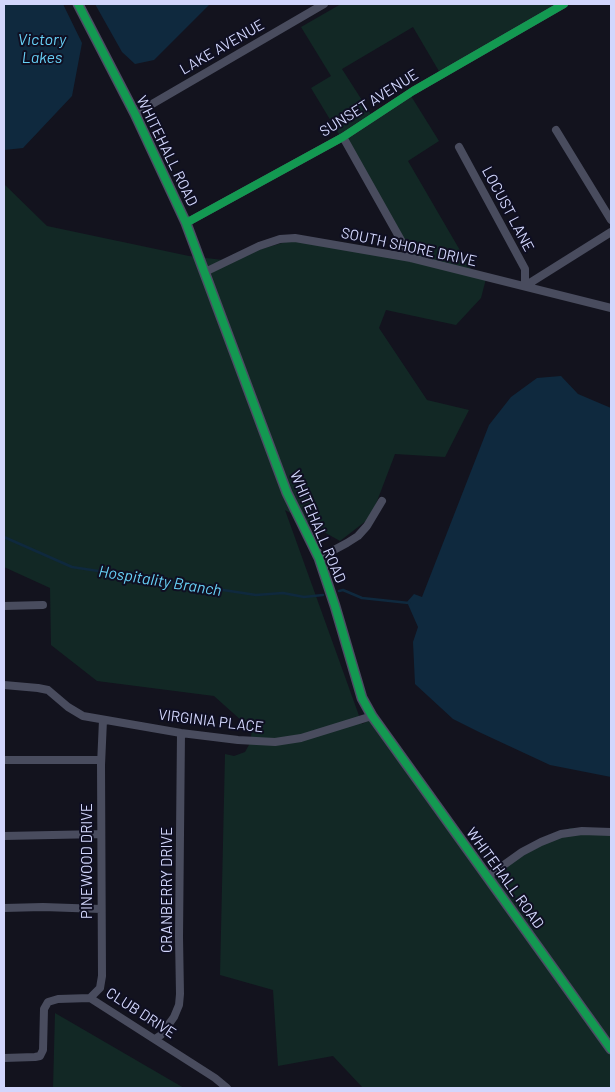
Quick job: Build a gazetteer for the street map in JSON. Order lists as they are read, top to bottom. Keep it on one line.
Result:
{"streets":{"street":["LAKE AVENUE","SUNSET AVENUE","WHITEHALL ROAD","LOCUST LANE","SOUTH SHORE DRIVE","VIRGINIA PLACE","PINEWOOD DRIVE","CRANBERRY DRIVE","CLUB DRIVE"]},"crossings":[["LAKE AVENUE","WHITEHALL ROAD"],["SUNSET AVENUE","WHITEHALL ROAD"],["WHITEHALL ROAD","SOUTH SHORE DRIVE"],["WHITEHALL ROAD","VIRGINIA PLACE"],["LOCUST LANE","SOUTH SHORE DRIVE"],["VIRGINIA PLACE","PINEWOOD DRIVE"],["VIRGINIA PLACE","CRANBERRY DRIVE"],["PINEWOOD DRIVE","CLUB DRIVE"],["CRANBERRY DRIVE","CLUB DRIVE"]],"water":["Victory Lakes","Hospitality Branch"]}
